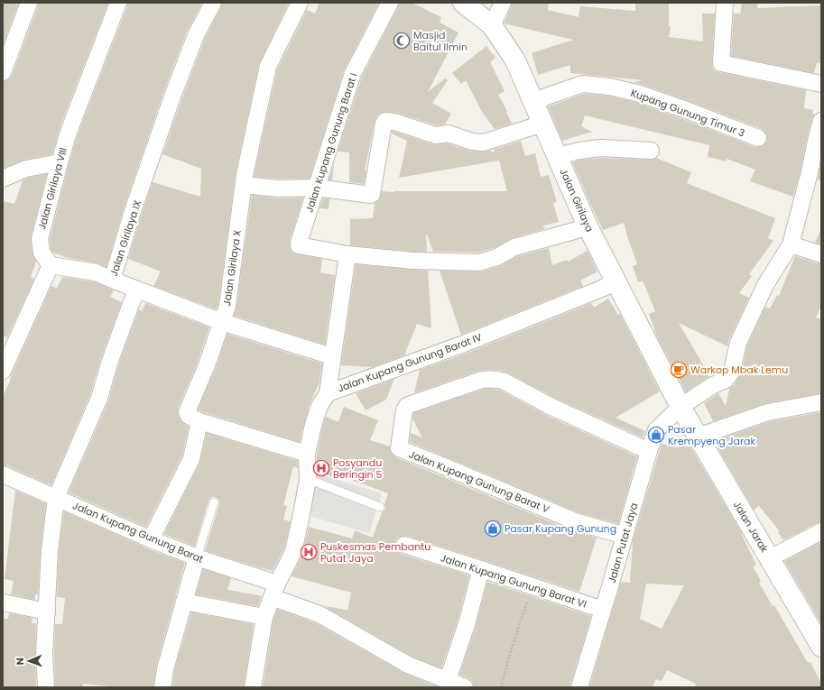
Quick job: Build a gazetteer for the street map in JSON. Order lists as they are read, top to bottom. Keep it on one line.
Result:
{"streets":{"street":["Kupang Gunung Timur 3","Jalan Kupang Gunung Barat I","Jalan Girilaya VIII","Jalan Girilaya","Jalan Girilaya IX","Jalan Girilaya X","Jalan Kupang Gunung Barat IV","Jalan Kupang Gunung Barat V","Jalan Jarak","Jalan Kupang Gunung Barat","Jalan Putat Jaya","Jalan Kupang Gunung Barat VI"]},"crossings":[["Kupang Gunung Timur 3","Jalan Girilaya"],["Jalan Girilaya","Jalan Kupang Gunung Barat IV"],["Jalan Girilaya","Jalan Jarak"],["Jalan Girilaya","Jalan Putat Jaya"],["Jalan Girilaya IX","Jalan Girilaya X"],["Jalan Kupang Gunung Barat IV","Jalan Kupang Gunung Barat"],["Jalan Kupang Gunung Barat V","Jalan Putat Jaya"],["Jalan Jarak","Jalan Putat Jaya"],["Jalan Putat Jaya","Jalan Kupang Gunung Barat VI"]],"places":{"mosque":["Masjid Baitul Ilmin"],"cafe":["Warkop Mbak Lemu"],"shop":["Pasar Krempyeng Jarak","Pasar Kupang Gunung"],"hospital":["Posyandu Beringin 5","Puskesmas Pembantu Putat Jaya"]},"north":"left"}
